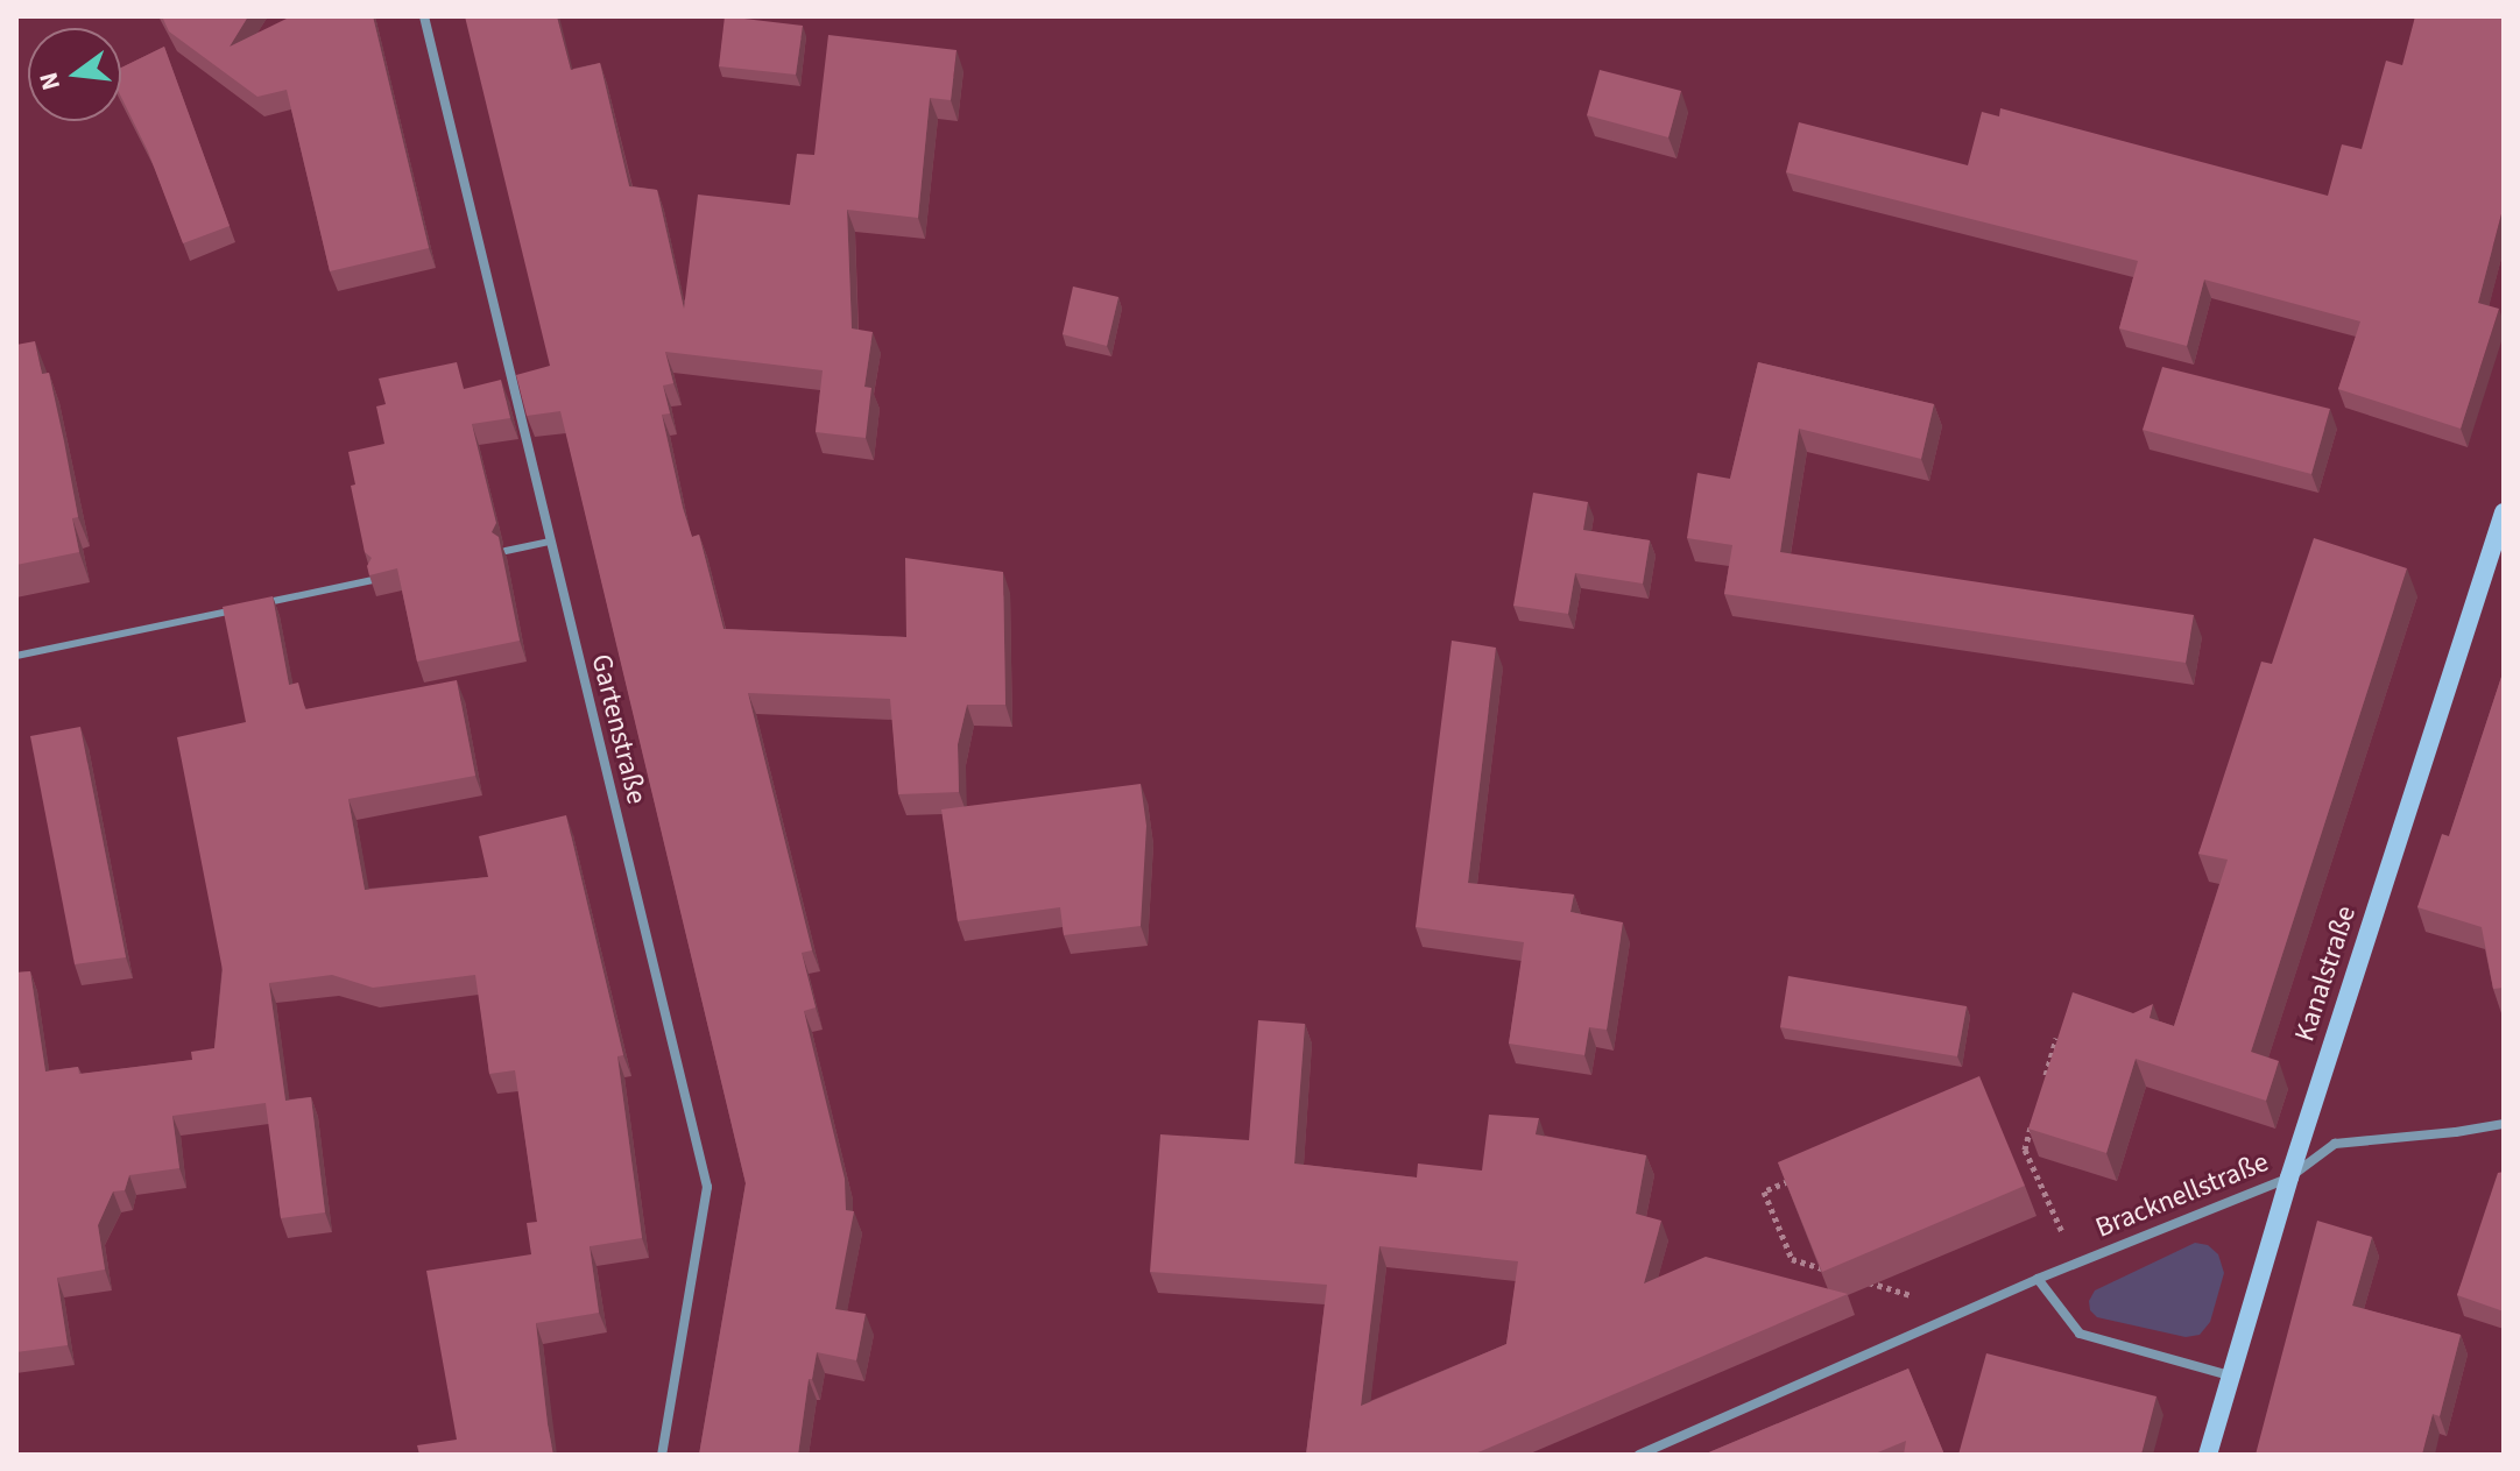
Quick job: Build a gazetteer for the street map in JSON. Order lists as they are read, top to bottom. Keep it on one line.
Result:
{"streets":{"street":["Gartenstraße","Kanalstraße","Bracknellstraße"]},"crossings":[["Kanalstraße","Bracknellstraße"]],"north":"left"}
